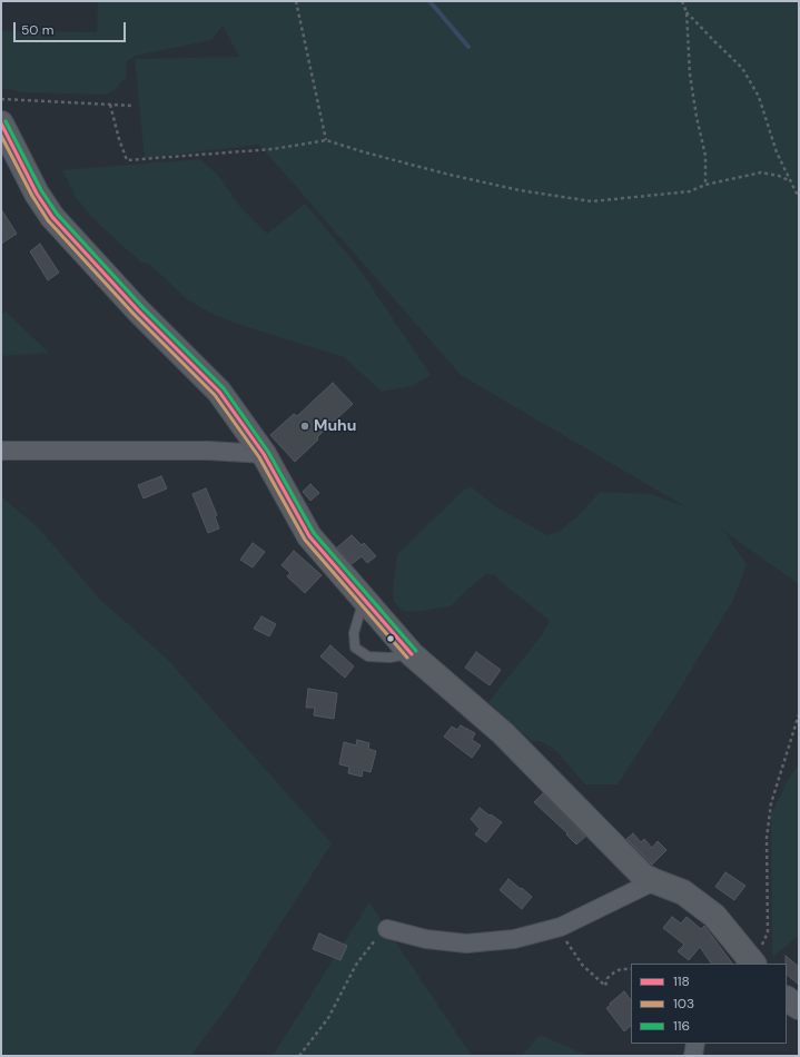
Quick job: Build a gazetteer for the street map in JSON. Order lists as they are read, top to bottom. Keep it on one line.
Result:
{"places":["Muhu"],"lines":["transit line 116","transit line 118","transit line 103"],"legend":["118","103","116"],"scale_bar":"50 m"}
